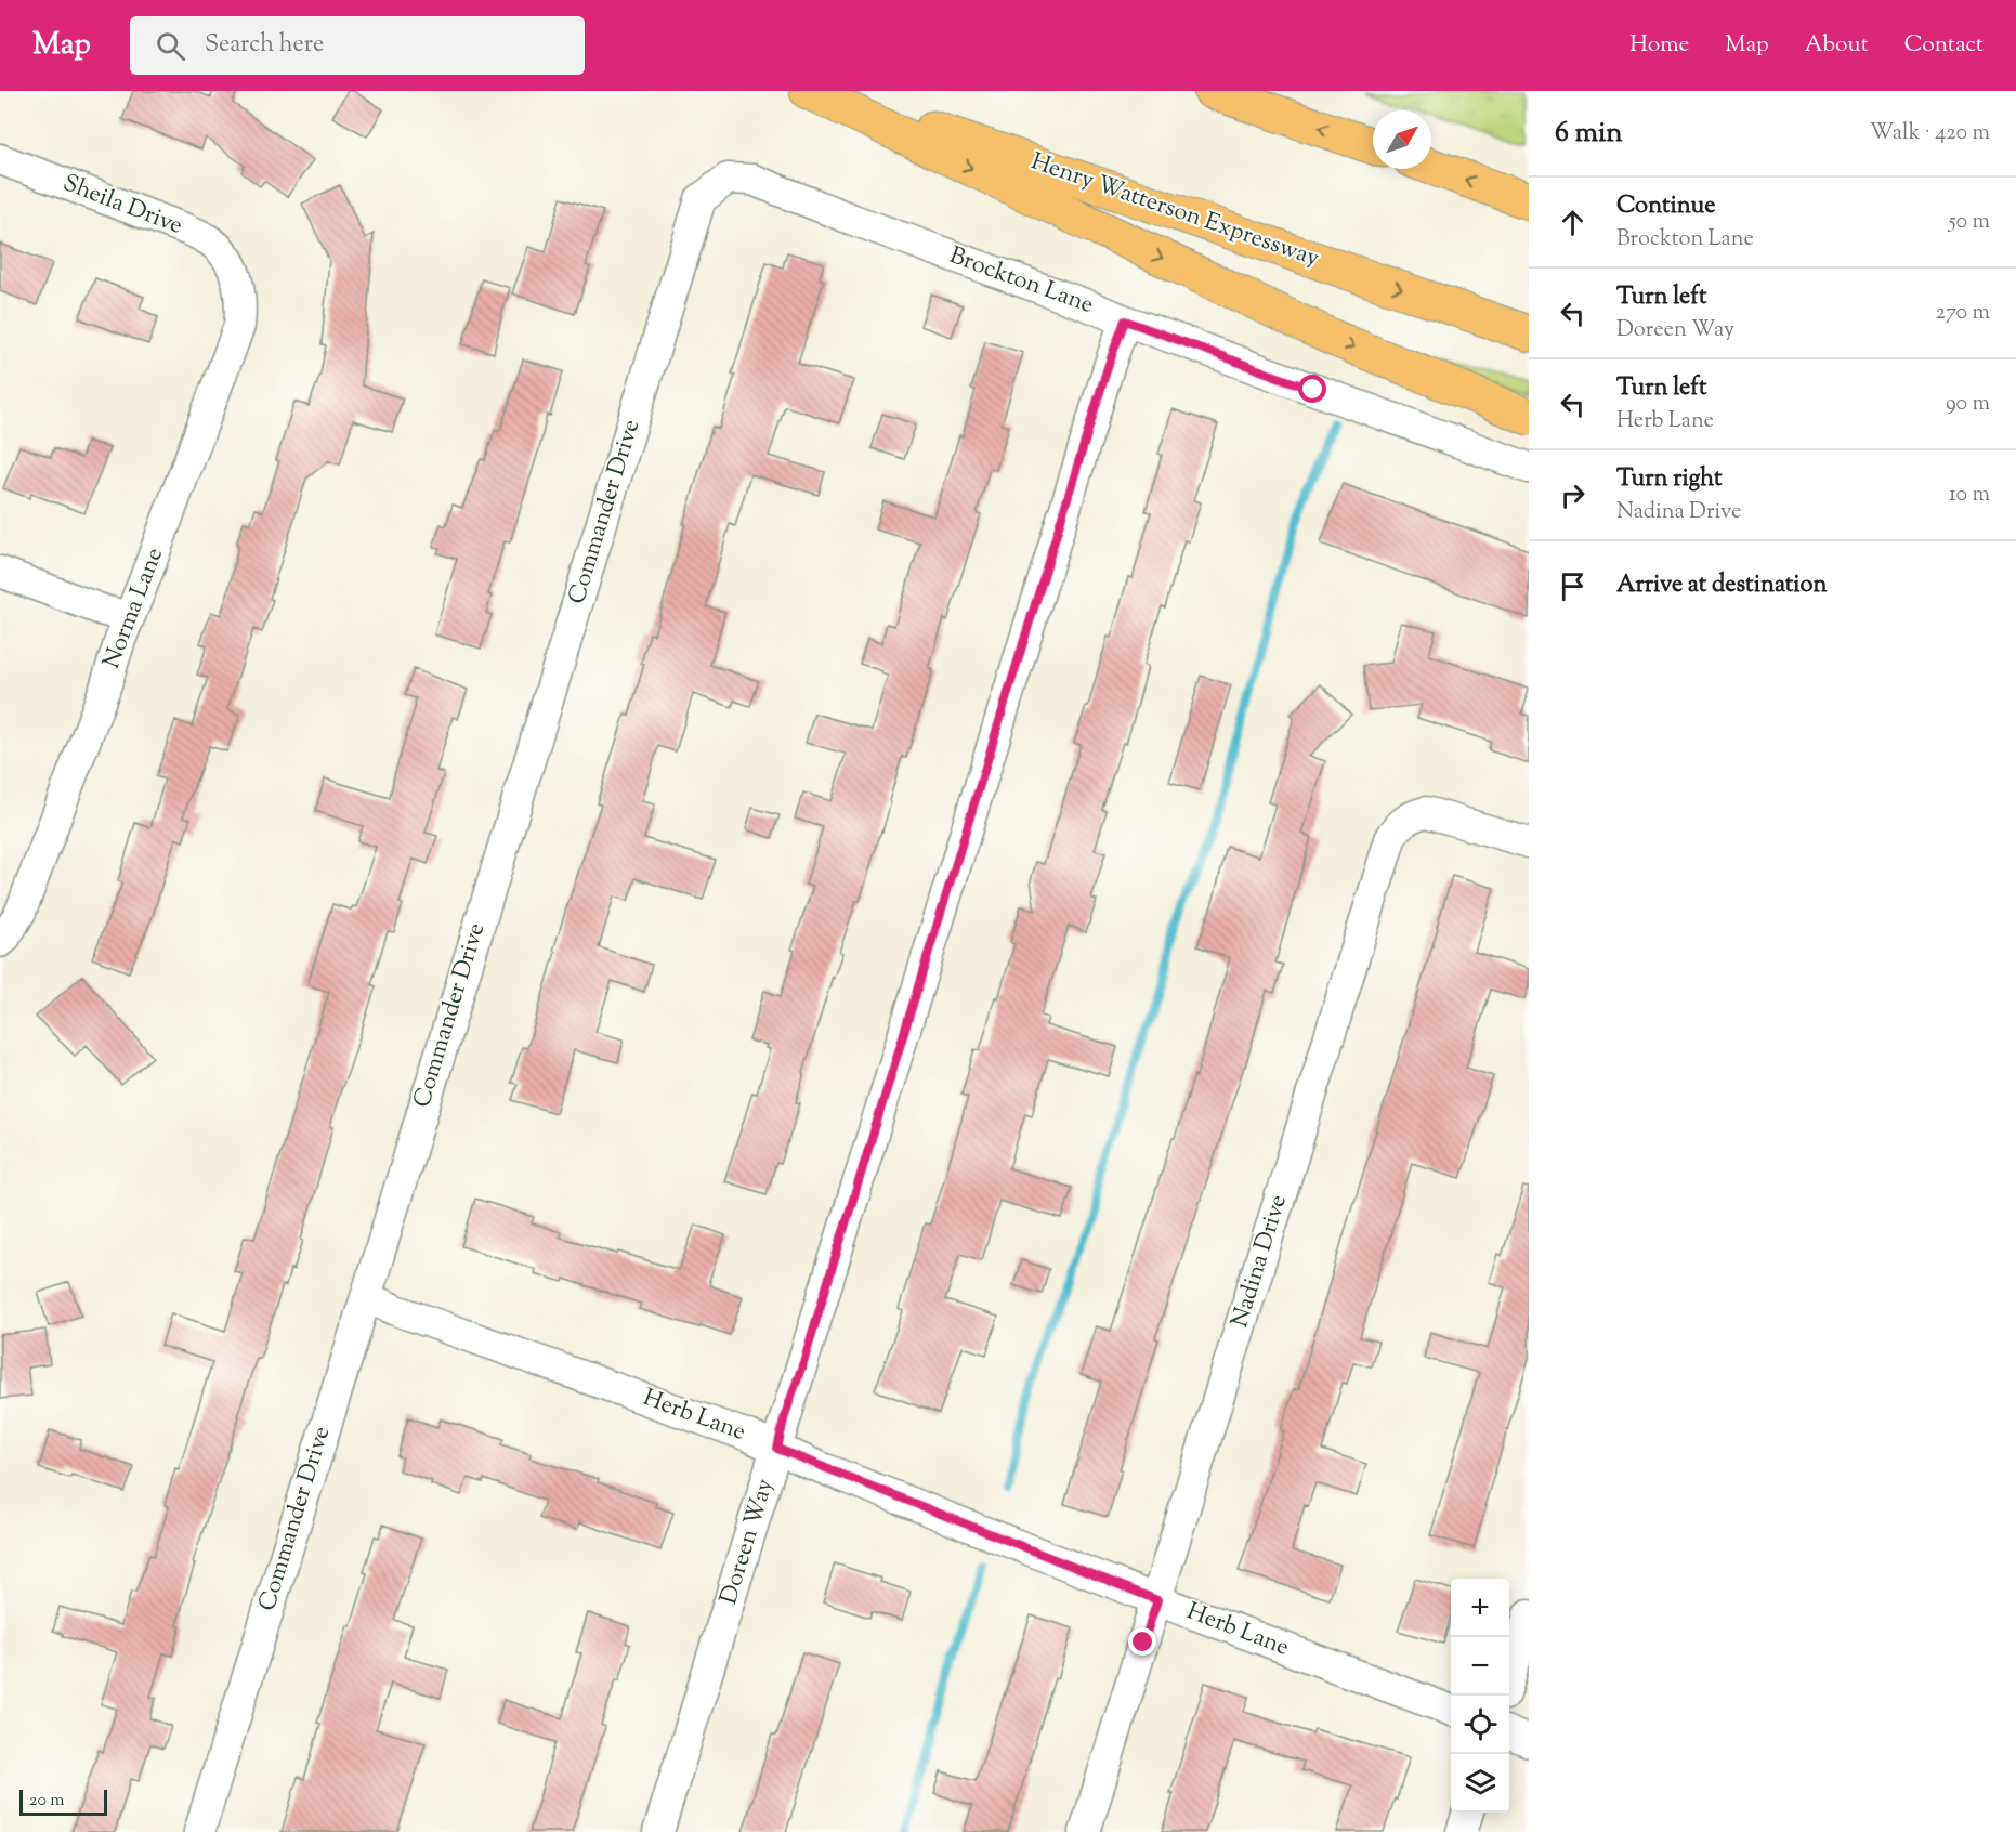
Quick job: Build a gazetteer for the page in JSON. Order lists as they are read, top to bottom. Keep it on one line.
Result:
{"streets":{"highway":["Henry Watterson Expressway"],"street":["Sheila Drive","Brockton Lane","Commander Drive","Norma Lane","Nadina Drive","Herb Lane","Doreen Way"]},"crossings":[["Sheila Drive","Norma Lane"],["Brockton Lane","Commander Drive"],["Brockton Lane","Doreen Way"],["Commander Drive","Herb Lane"],["Nadina Drive","Herb Lane"],["Herb Lane","Doreen Way"]],"scale_bar":"20 m","north":"top right","page":{"header":"Map","search":"Search here","nav":["Home","Map","About","Contact"],"heading":["6 min","Walk · 420 m"],"list":[["Continue","Brockton Lane","50 m"],["Turn left","Doreen Way","270 m"],["Turn left","Herb Lane","90 m"],["Turn right","Nadina Drive","10 m"],"Arrive at destination"],"map_buttons":["+","−"],"scale":"20 m"}}
